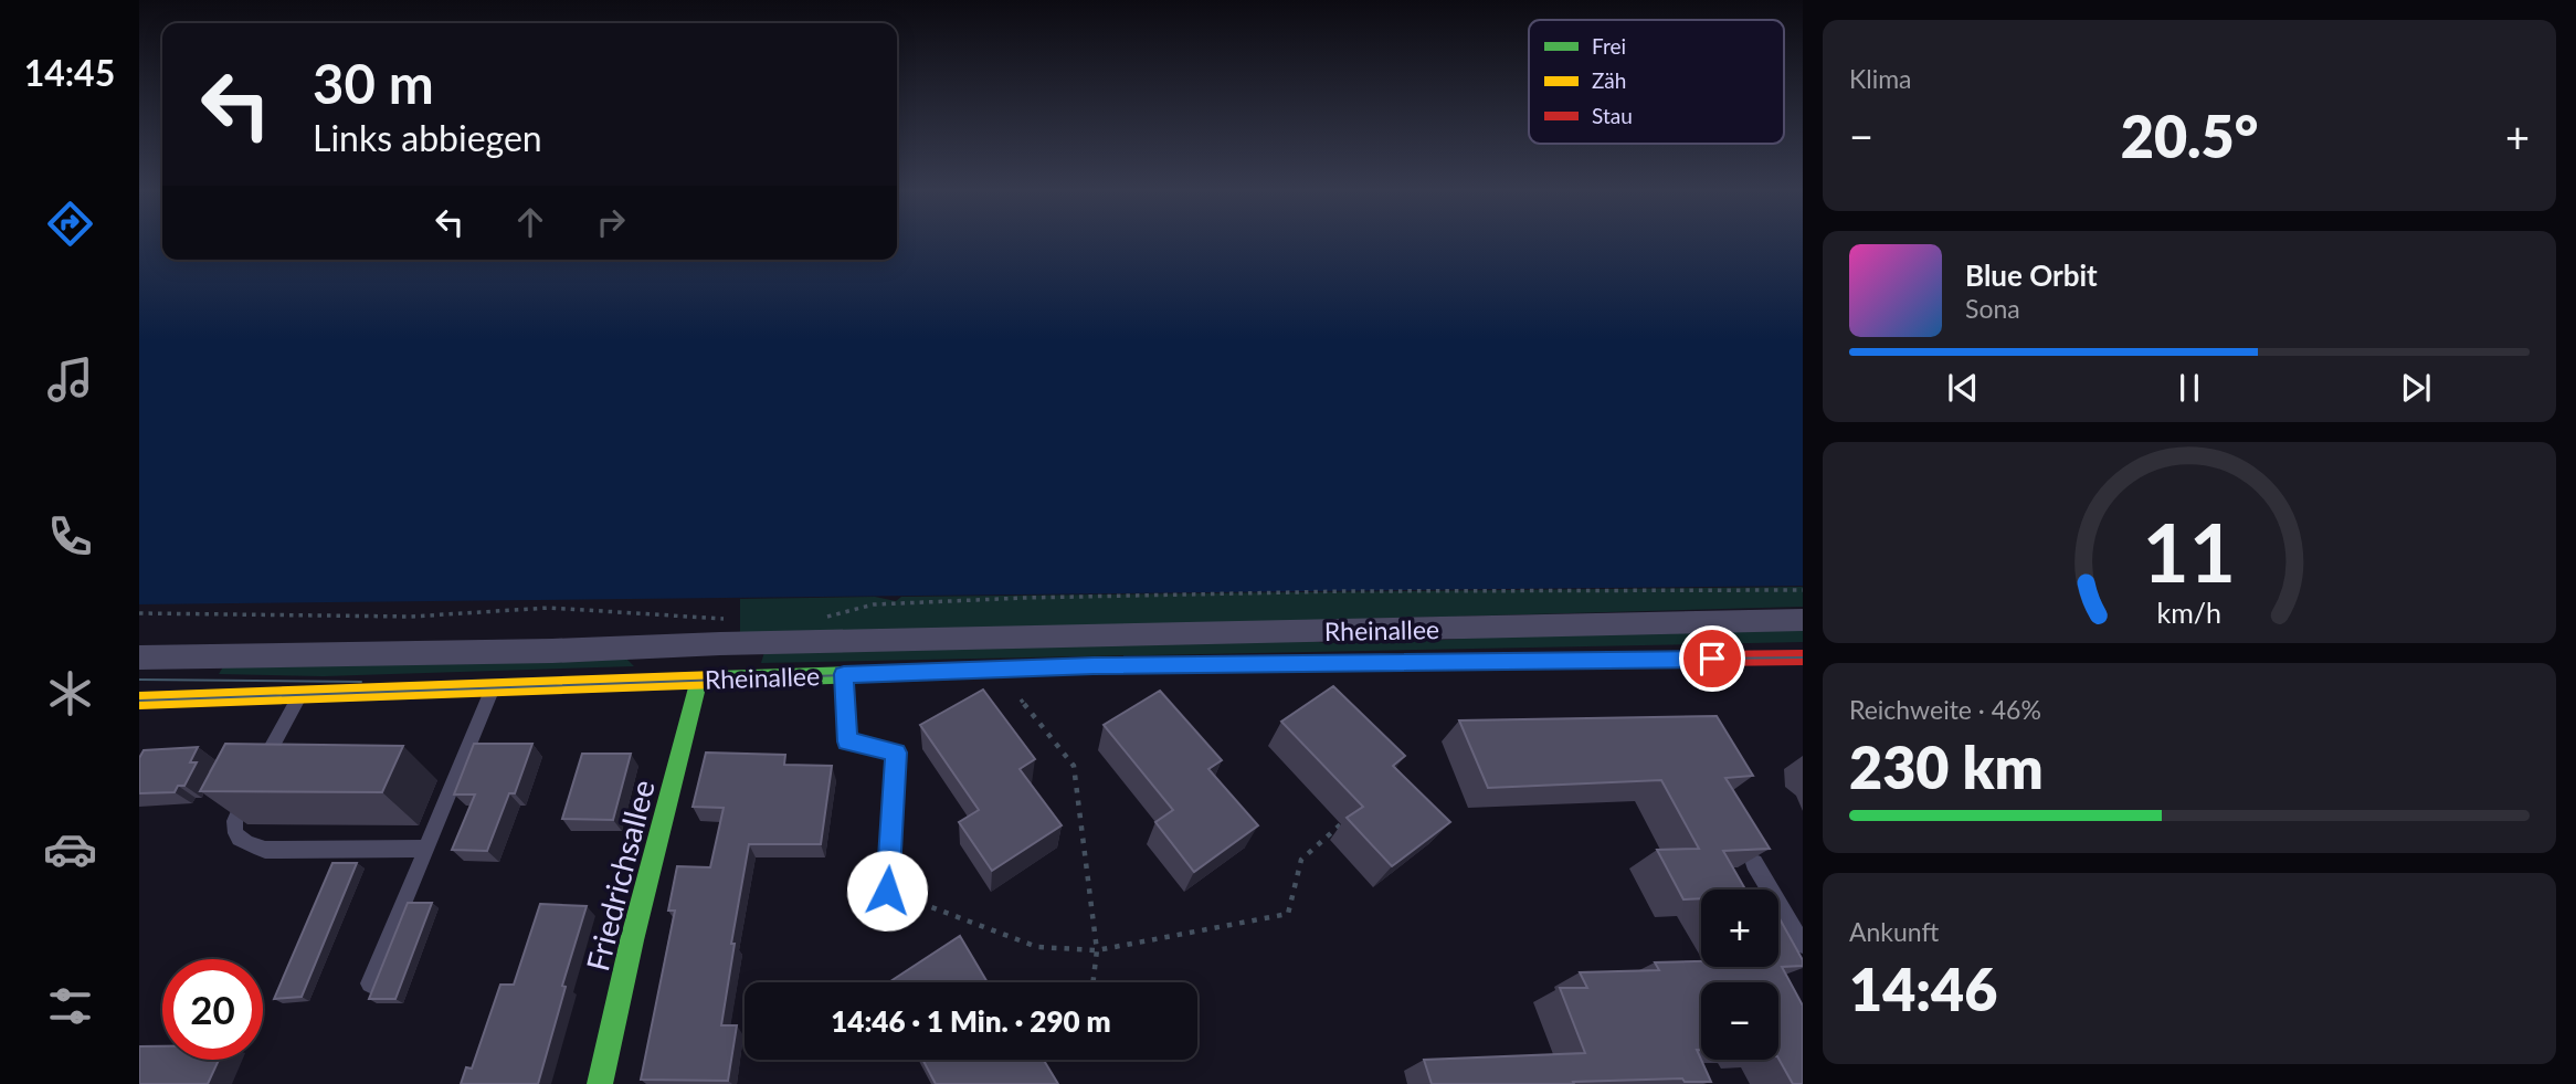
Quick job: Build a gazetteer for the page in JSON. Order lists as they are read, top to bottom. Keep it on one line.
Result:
{"streets":{"street":["Rheinallee","Friedrichsallee"]},"crossings":[["Rheinallee","Friedrichsallee"]],"legend":["Frei","Zäh","Stau"],"page":{"tabs":"14:45","tile":["Klima",["Reichweite · 46%","230 km"],["Ankunft","14:46"]],"turn":["30 m","Links abbiegen"],"heat":["−","20.5°","+"],"song":["Blue Orbit","Sona"],"map_buttons":["+","−"],"limit":"20","trip":"14:46 · 1 Min. · 290 m","gauge":["11","km/h"]}}
